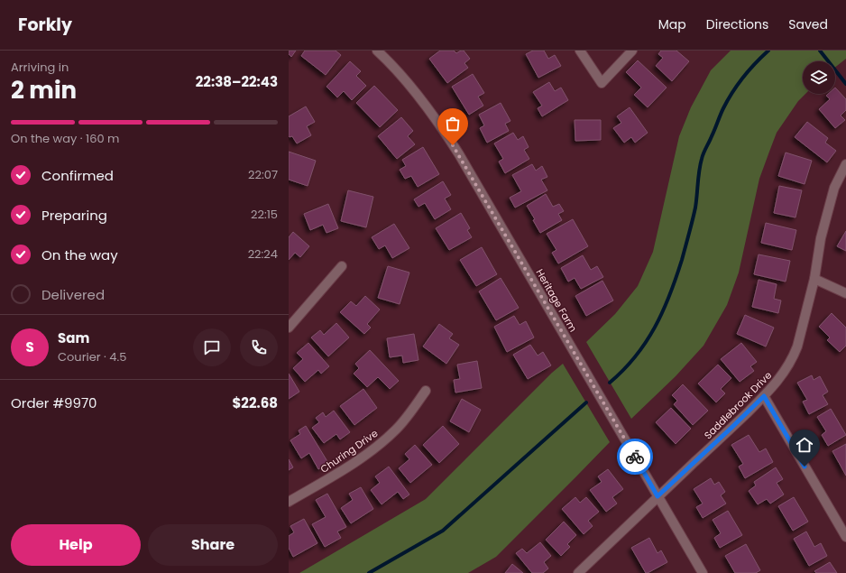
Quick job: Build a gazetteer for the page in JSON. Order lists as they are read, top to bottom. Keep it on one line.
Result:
{"streets":{"street":["Heritage Farm","Saddlebrook Drive","Churing Drive"]},"crossings":[["Heritage Farm","Saddlebrook Drive"]],"page":{"header":"Forkly","nav":["Map","Directions","Saved"],"heading":["2 min","Arriving in","22:38–22:43"],"panel":["Sam","Courier · 4.5","Order #9970","$22.68"],"bar":"On the way · 160 m","list":[["Confirmed","22:07"],["Preparing","22:15"],["On the way","22:24"],"Delivered"],"round":"S","buttons":["Help","Share"]}}
